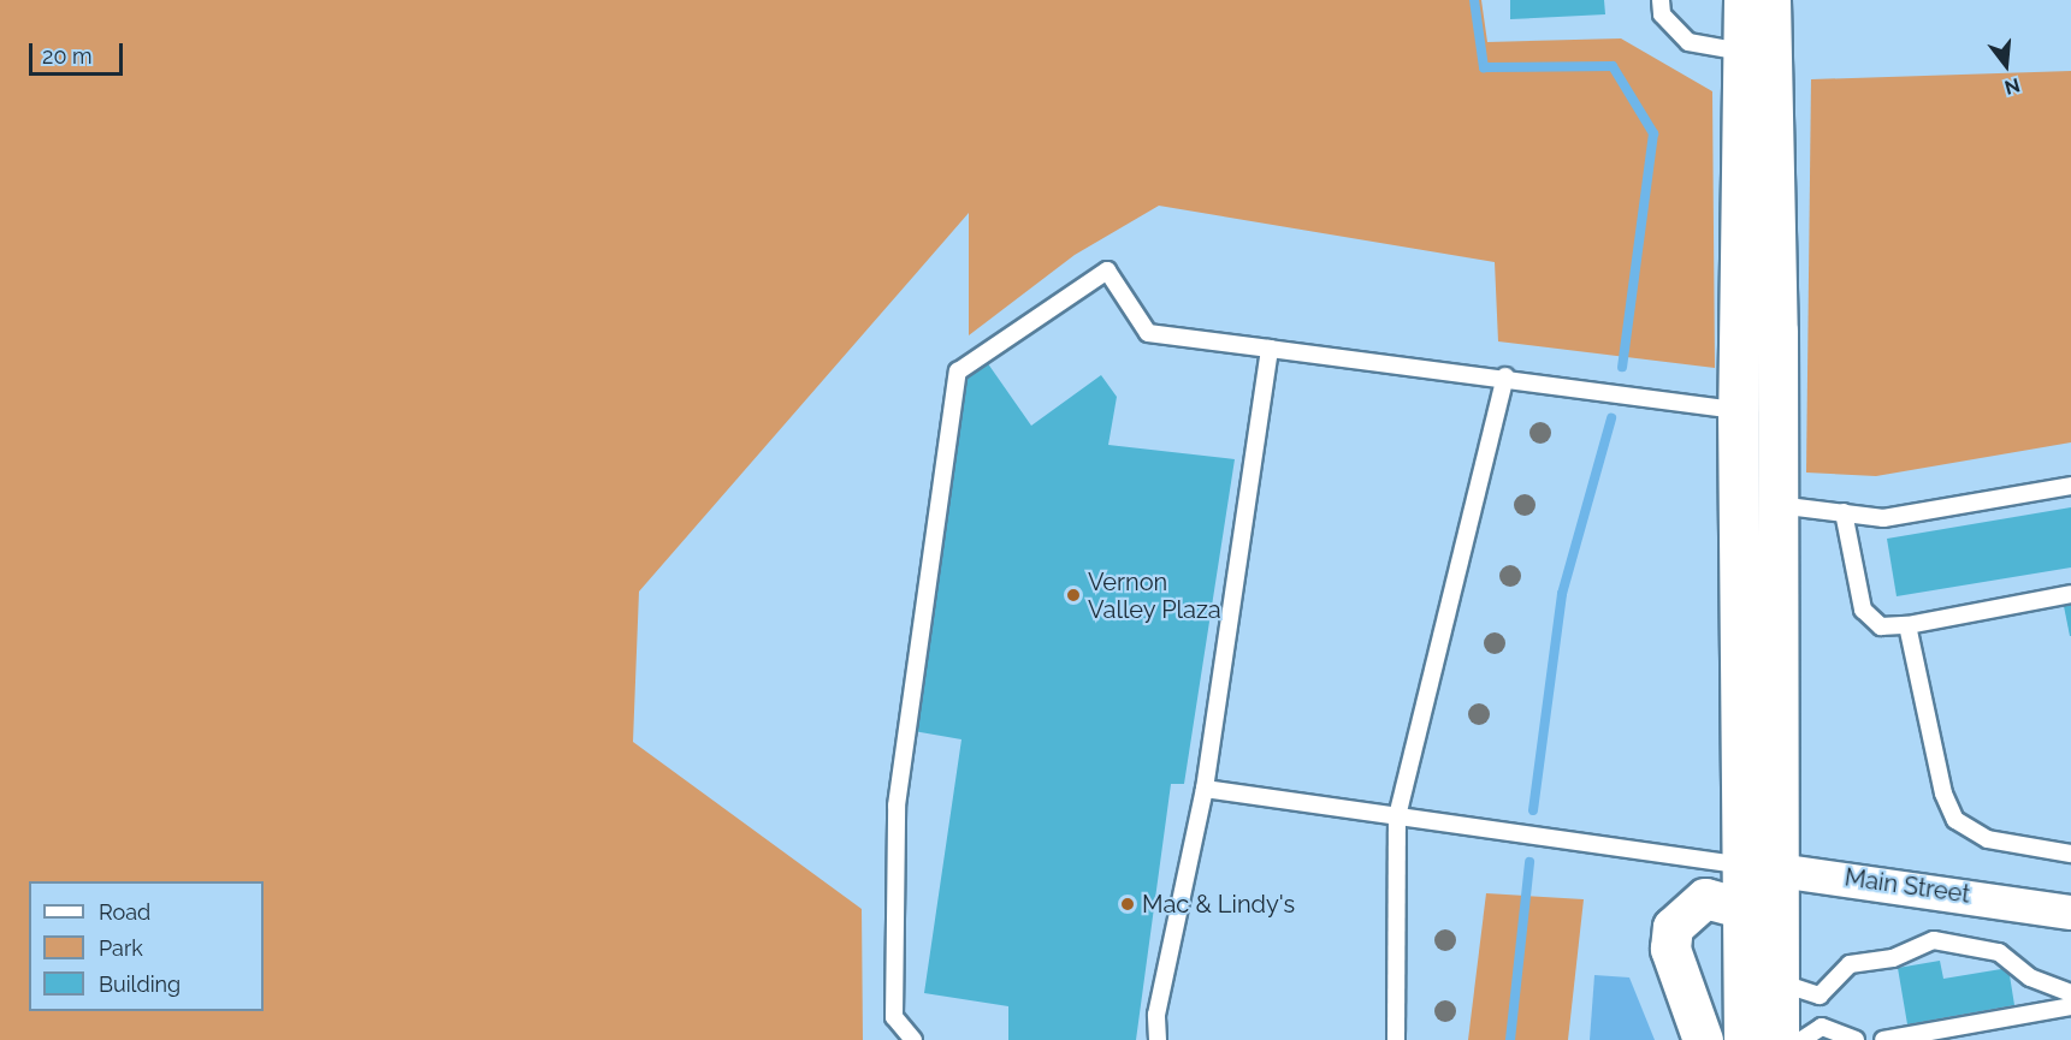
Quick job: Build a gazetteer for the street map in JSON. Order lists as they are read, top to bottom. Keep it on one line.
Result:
{"streets":{"street":["Main Street"]},"places":["Vernon Valley Plaza","Mac & Lindy's"],"legend":["Road","Park","Building"],"scale_bar":"20 m","north":"bottom"}
